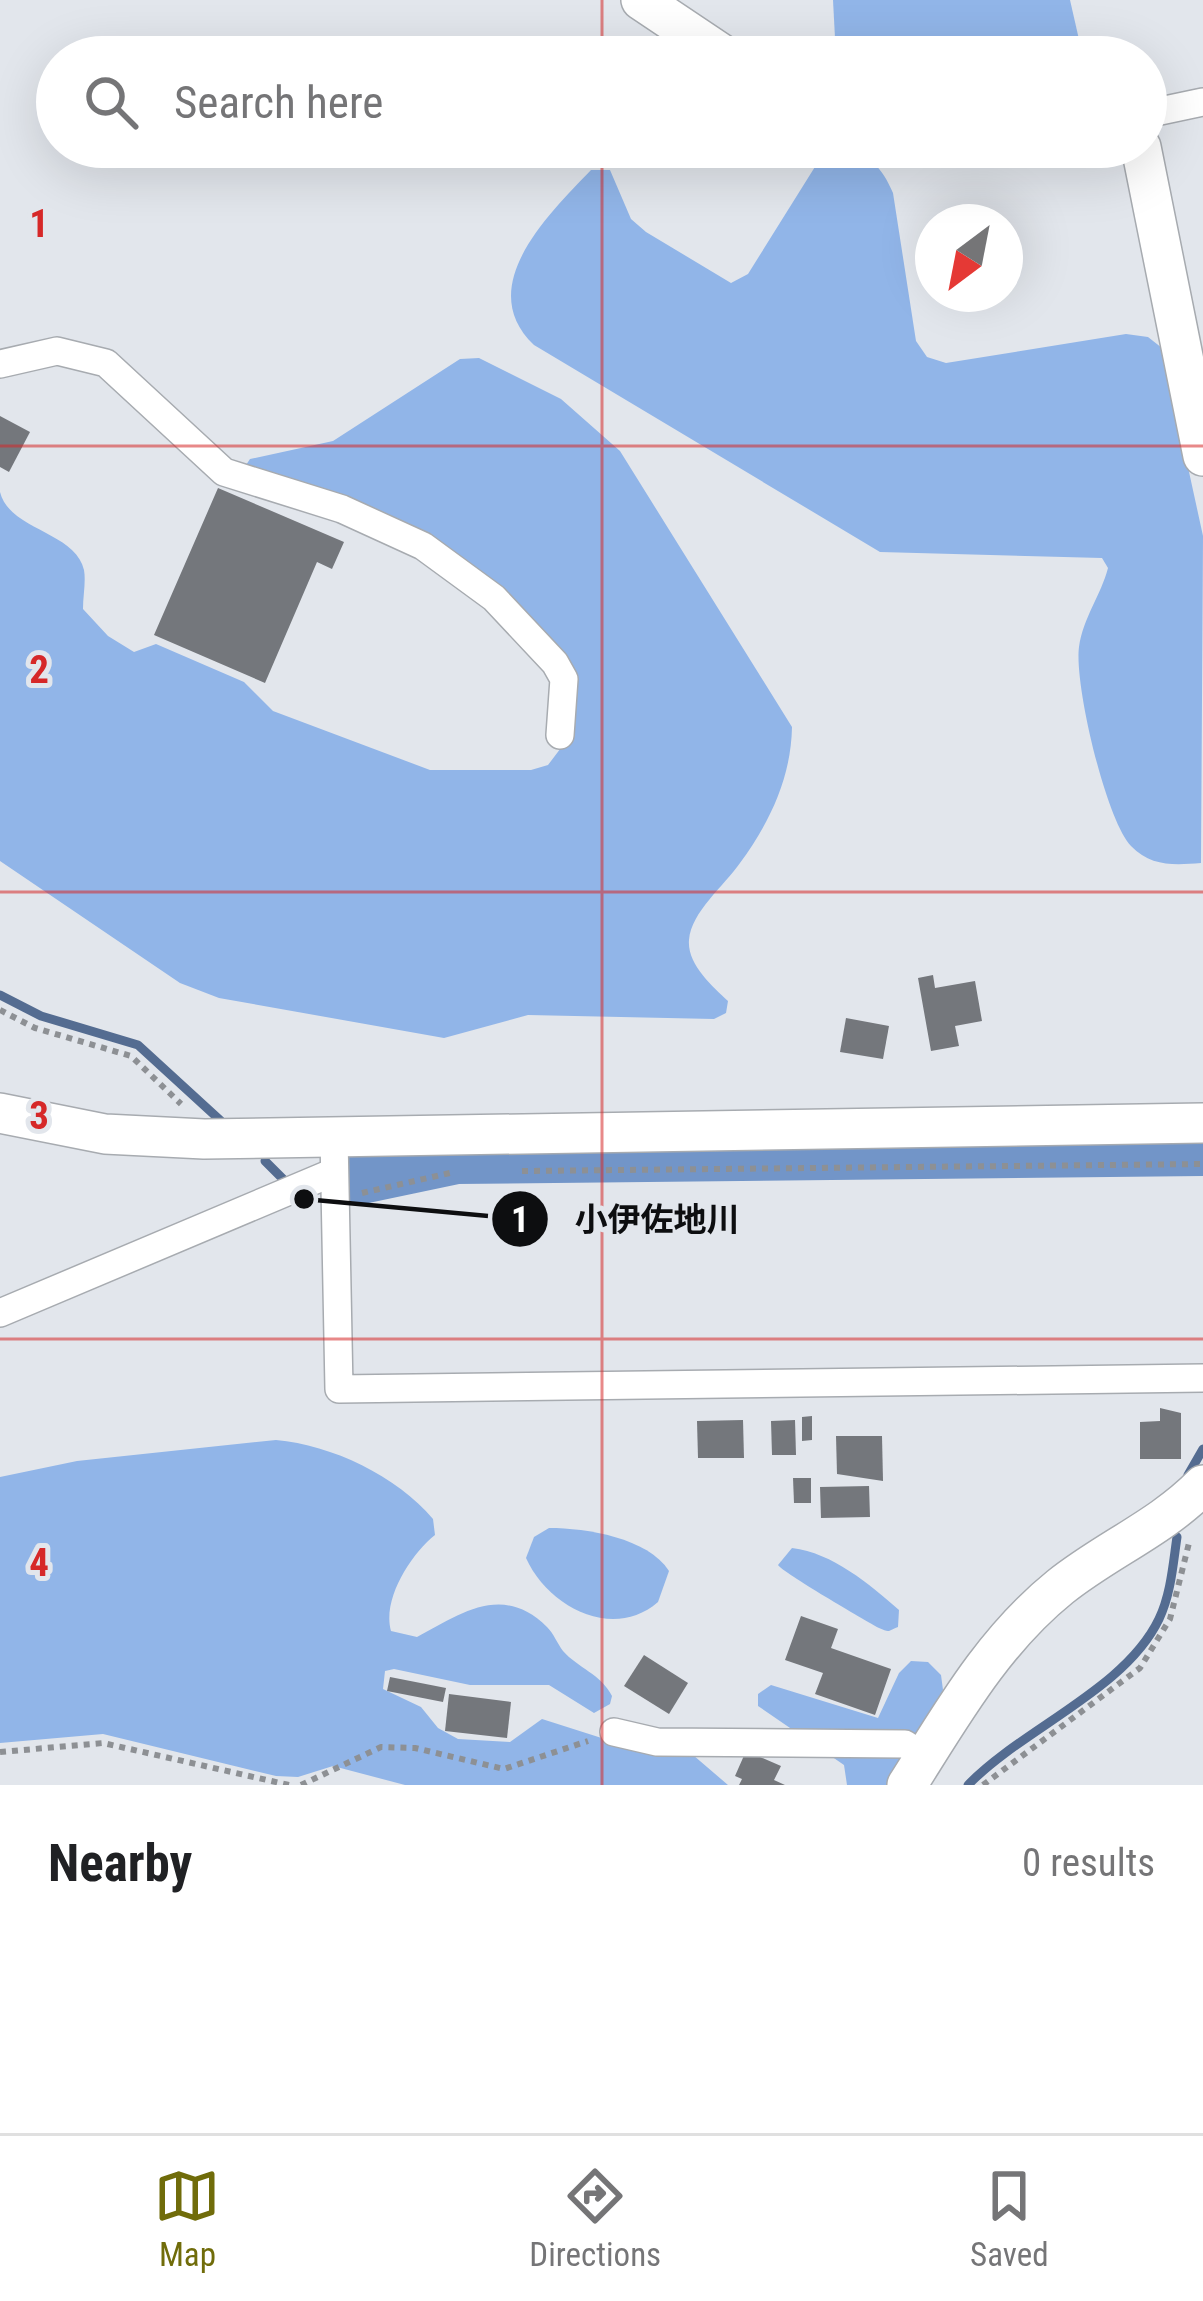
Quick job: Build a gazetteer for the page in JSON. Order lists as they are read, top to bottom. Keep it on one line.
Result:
{"places":["小伊佐地川"],"north":"bottom left","page":{"search":"Search here","heading":["Nearby","0 results"],"nav":["Map","Directions","Saved"]},"grid":{"rows":["1","2","3","4"]}}
